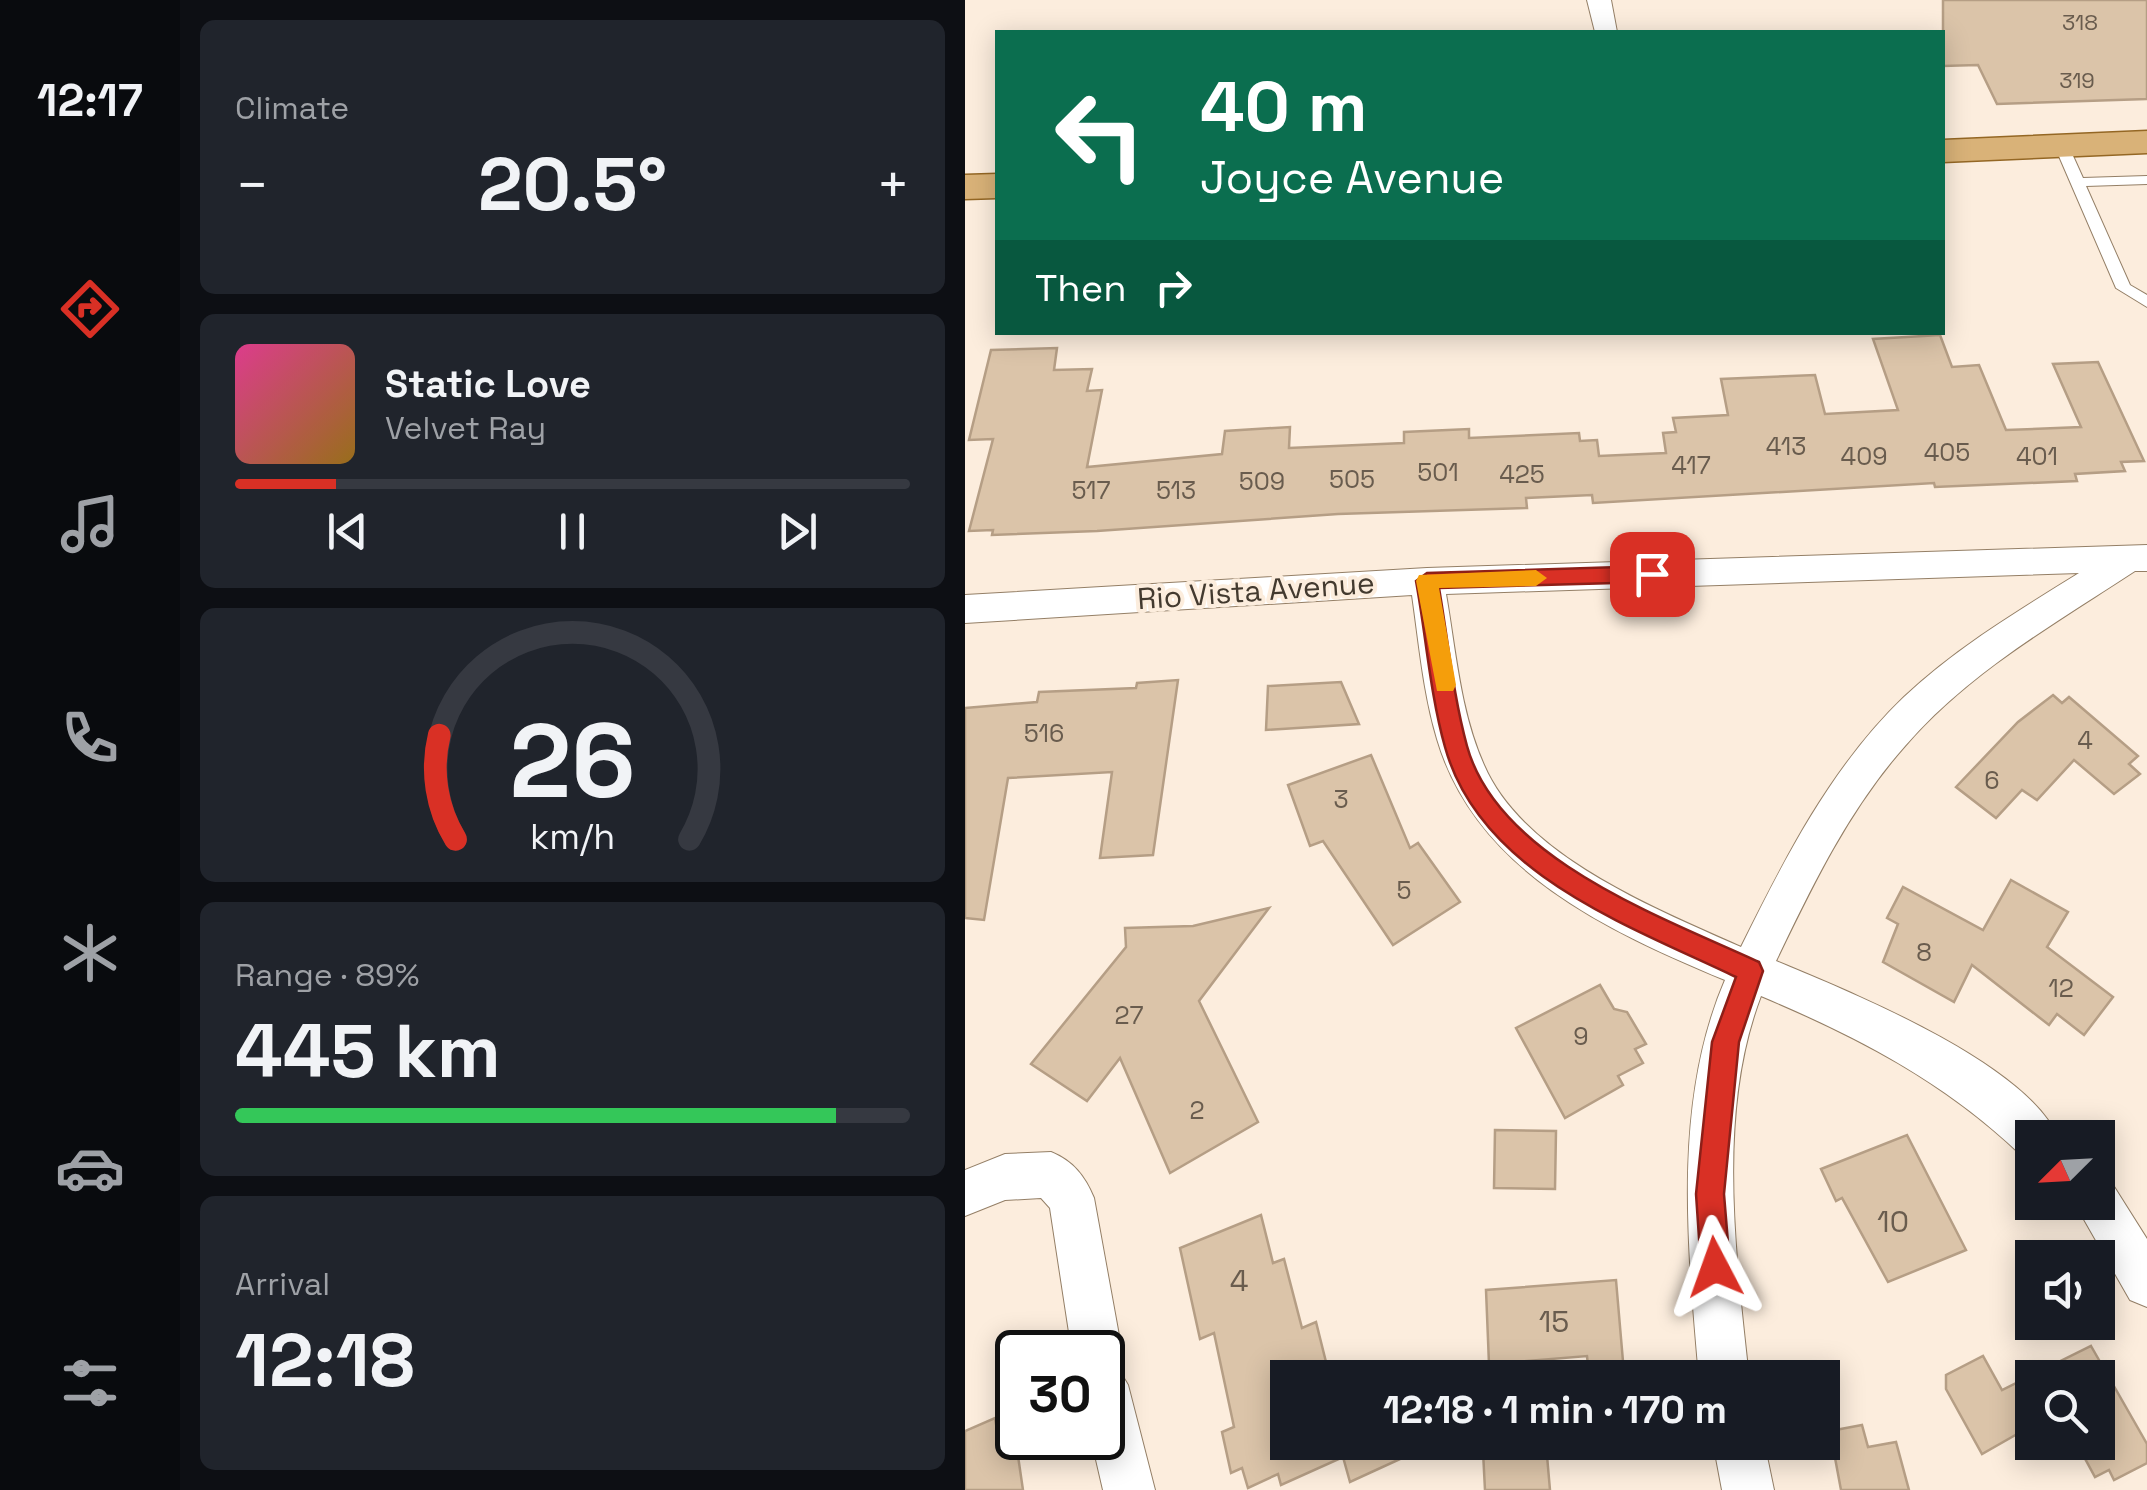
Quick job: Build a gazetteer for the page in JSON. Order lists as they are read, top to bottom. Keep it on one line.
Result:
{"streets":{"street":["Rio Vista Avenue"]},"house_numbers":["318","319","413","405","409","401","417","501","425","505","509","517","513","516","4","6","3","5","8","12","27","9","2","10","4","15"],"north":"bottom left","page":{"tabs":"12:17","tile":["Climate",["Range · 89%","445 km"],["Arrival","12:18"]],"turn":["40 m","Joyce Avenue"],"heat":["−","20.5°","+"],"then":"Then","song":["Static Love","Velvet Ray"],"limit":"30","trip":"12:18 · 1 min · 170 m","gauge":["26","km/h"]}}
